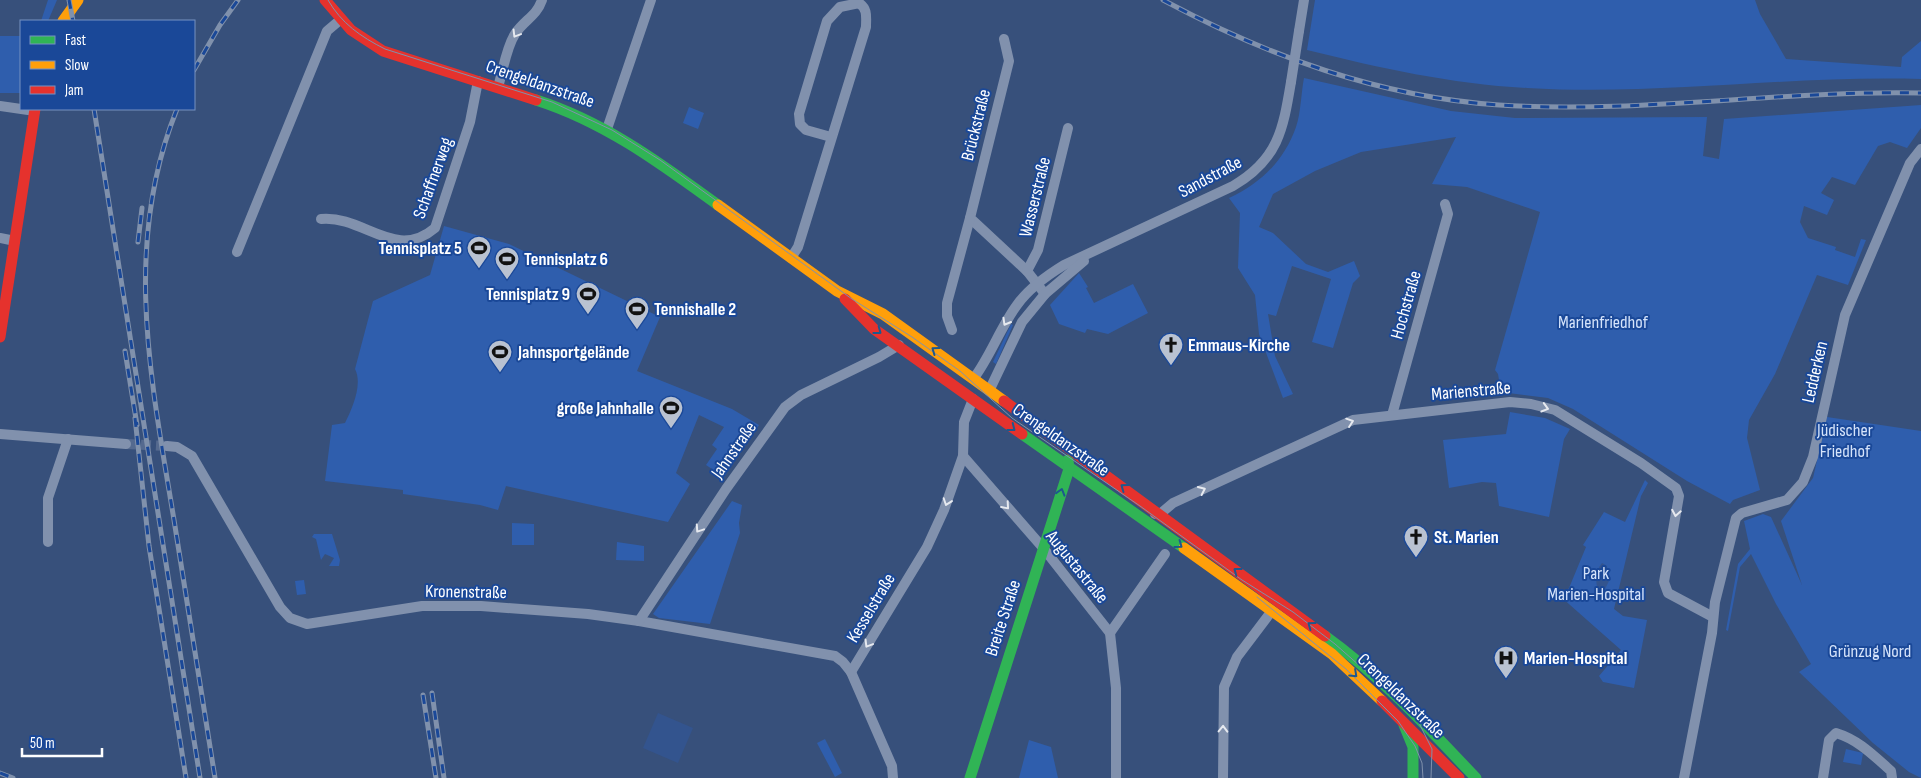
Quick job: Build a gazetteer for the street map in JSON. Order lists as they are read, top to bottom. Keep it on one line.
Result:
{"streets":{"main road":["Crengeldanzstraße","Breite Straße"],"street":["Brückstraße","Sandstraße","Schaffnerweg","Wasserstraße","Hochstraße","Ledderken","Marienstraße","Jahnstraße","Augustastraße","Kronenstraße","Kesselstraße"]},"crossings":[["Crengeldanzstraße","Sandstraße"],["Crengeldanzstraße","Schaffnerweg"],["Crengeldanzstraße","Marienstraße"],["Crengeldanzstraße","Jahnstraße"],["Crengeldanzstraße","Breite Straße"],["Hochstraße","Marienstraße"],["Ledderken","Marienstraße"],["Jahnstraße","Kronenstraße"],["Augustastraße","Kesselstraße"],["Augustastraße","Breite Straße"],["Kronenstraße","Kesselstraße"]],"one_way":["Jahnstraße","Augustastraße","Kesselstraße"],"parks":["Marienfriedhof","Jüdischer Friedhof","Park Marien-Hospital","Grünzug Nord"],"places":{"sports":["Tennisplatz 5","Tennisplatz 6","Tennisplatz 9","Tennishalle 2","Jahnsportgelände","große Jahnhalle"],"church":["Emmaus-Kirche","St. Marien"],"hospital":["Marien-Hospital"]},"legend":["Fast","Slow","Jam"],"scale_bar":"50 m"}
